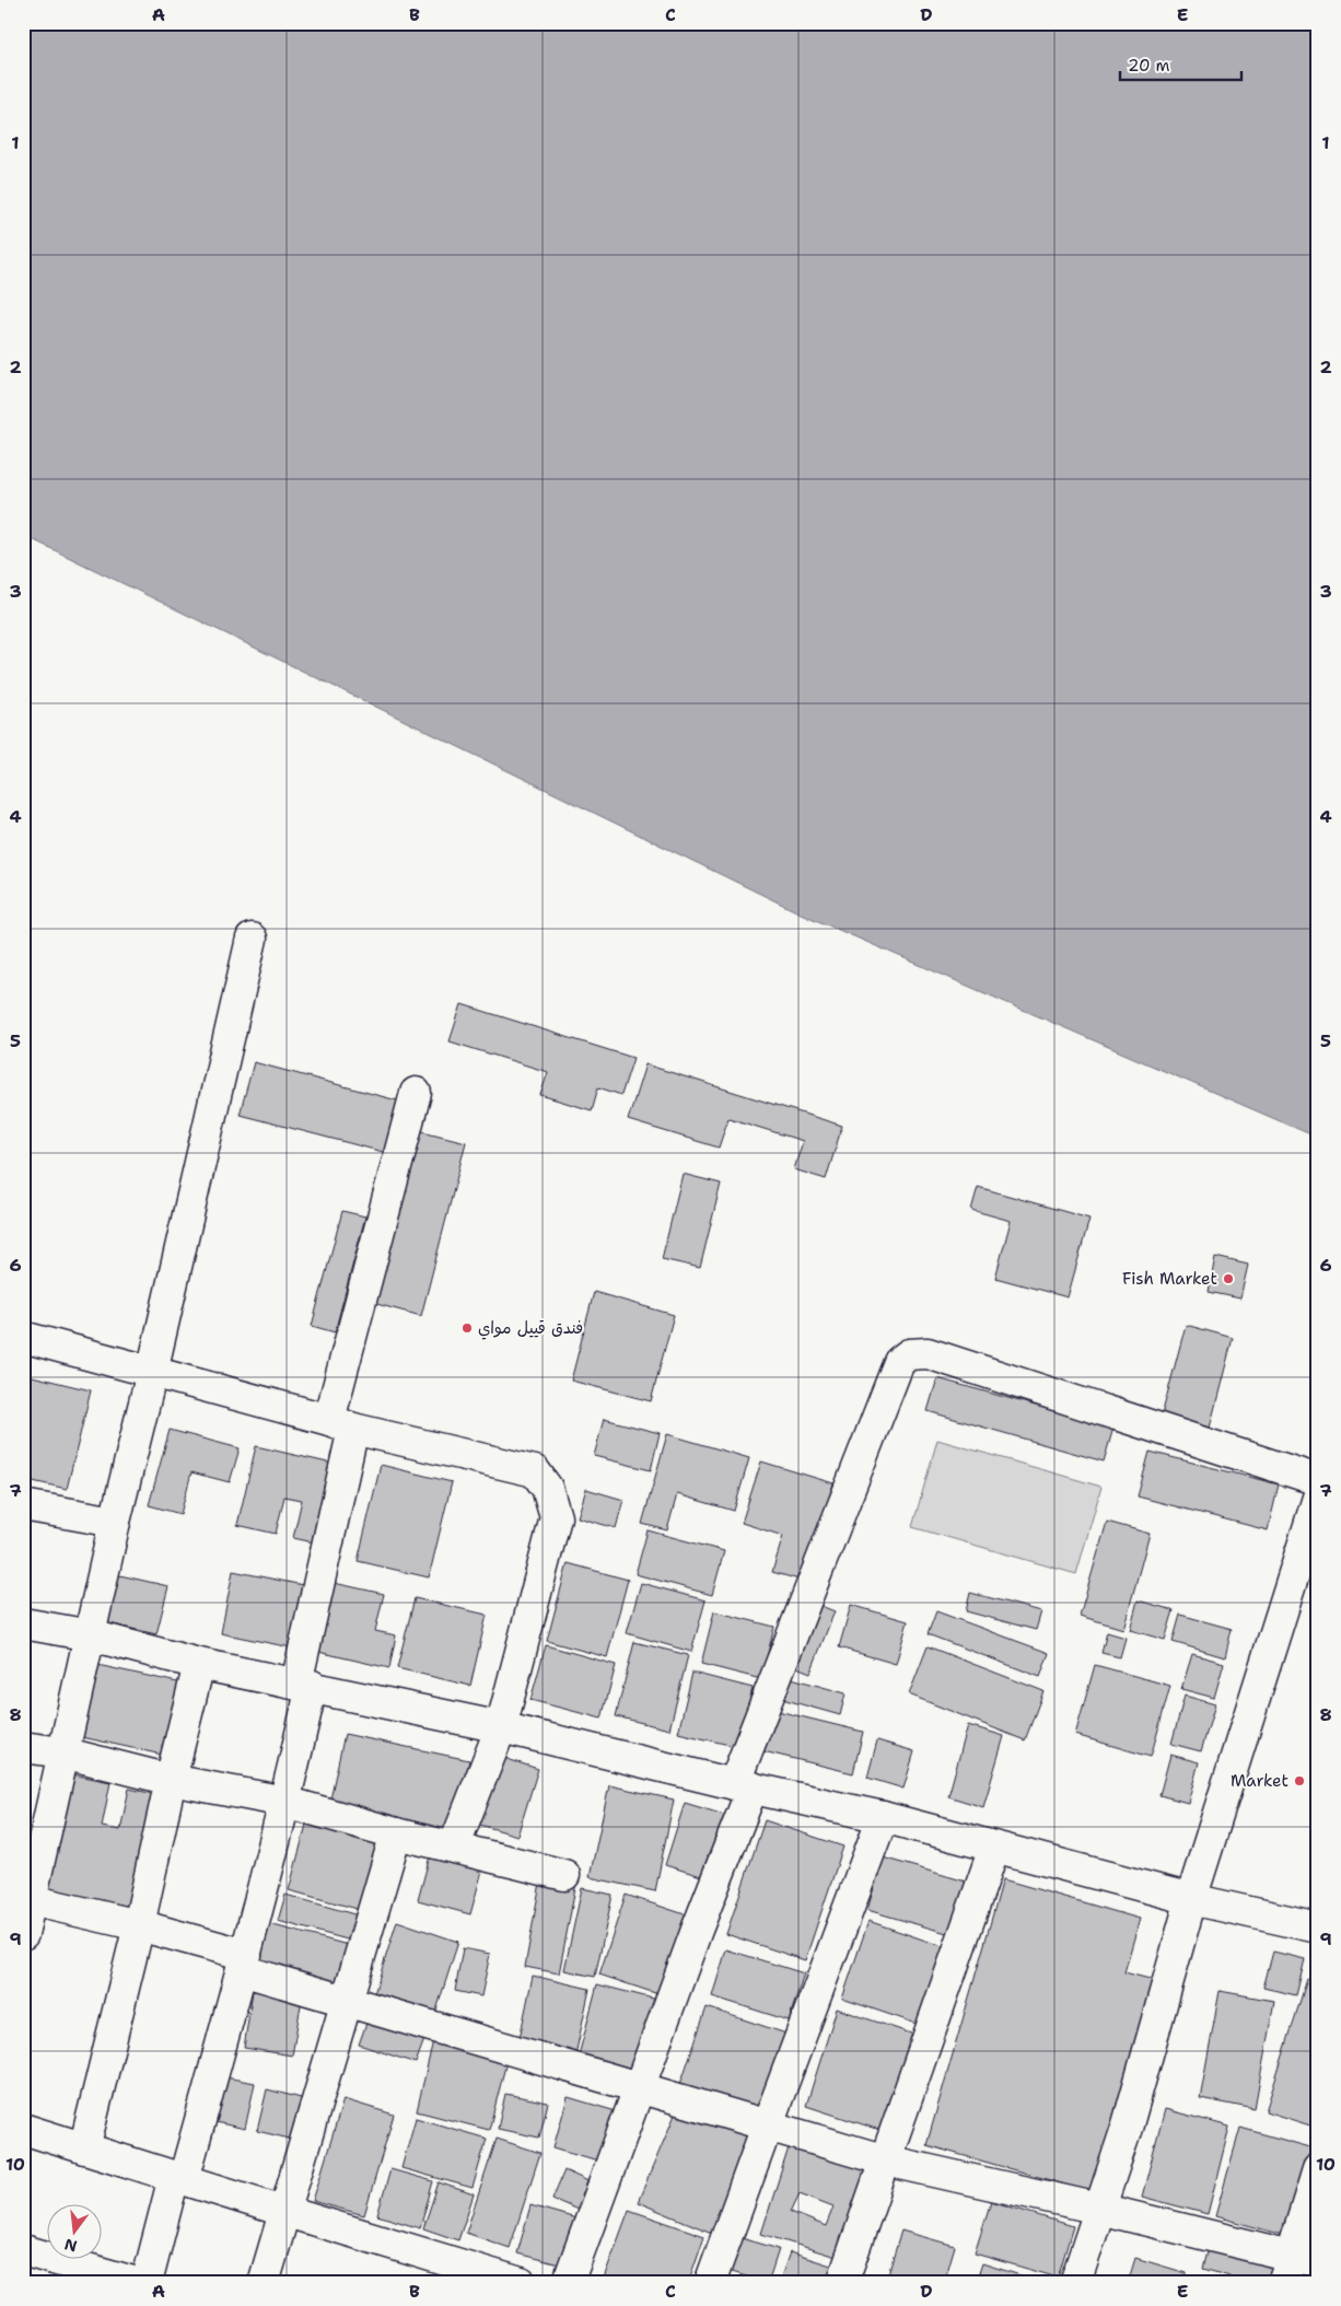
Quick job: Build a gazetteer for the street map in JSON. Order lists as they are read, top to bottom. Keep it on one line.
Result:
{"places":["Fish Market","فندق قييل مواي","Market"],"scale_bar":"20 m","north":"bottom","grid":{"columns":["A","B","C","D","E"],"rows":["1","2","3","4","5","6","7","8","9","10"]}}
